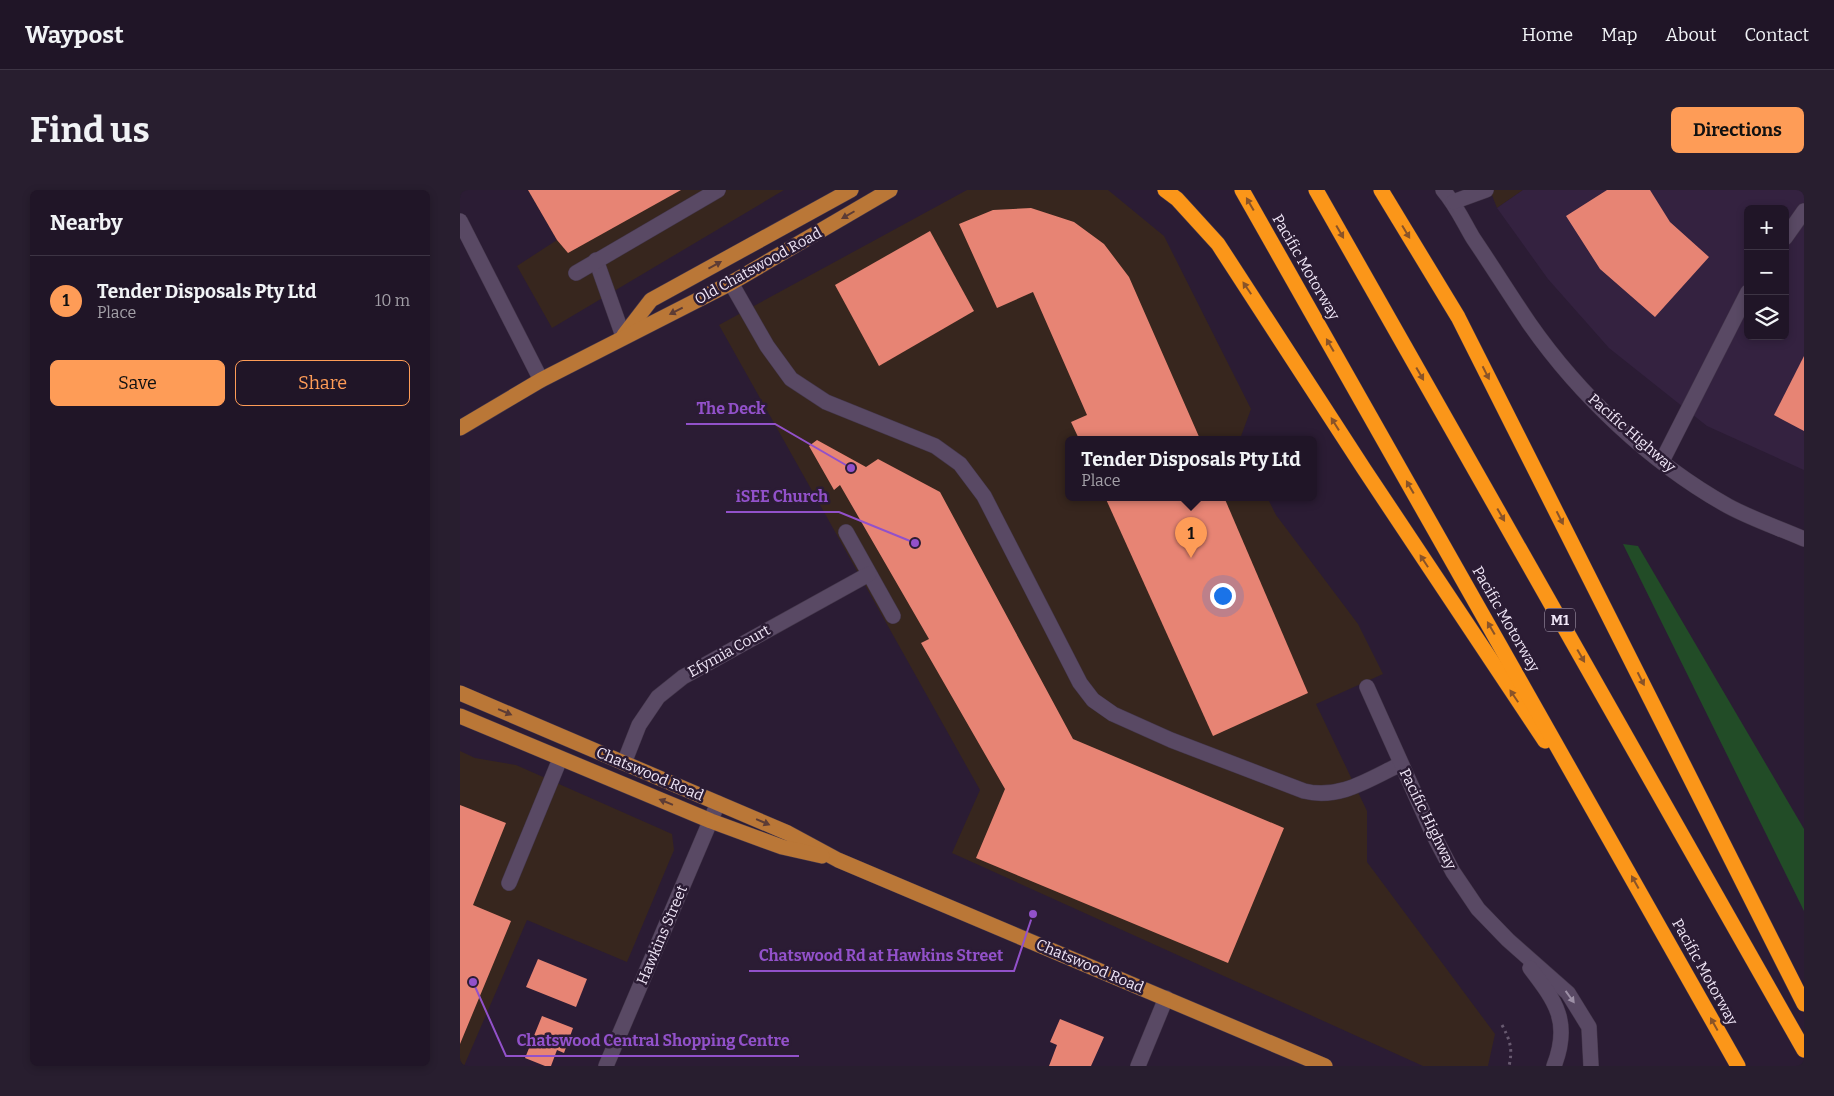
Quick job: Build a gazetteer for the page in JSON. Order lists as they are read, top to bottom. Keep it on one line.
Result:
{"streets":{"highway":["Pacific Motorway","M1"],"main road":["Old Chatswood Road","Chatswood Road"],"street":["Pacific Highway","Efymia Court","Hawkins Street"]},"crossings":[["Efymia Court","Chatswood Road"],["Chatswood Road","Hawkins Street"]],"places":["The Deck","iSEE Church","Chatswood Rd at Hawkins Street","Chatswood Central Shopping Centre"],"page":{"header":"Waypost","nav":["Home","Map","About","Contact"],"buttons":["Directions",["Save","Share"]],"title":"Find us","heading":"Nearby","map_buttons":["+","−"],"list":[{"mark":"1","name":"Tender Disposals Pty Ltd","note":"Place","value":"10 m"}],"popup":["Tender Disposals Pty Ltd","Place"],"pins":"1"}}
